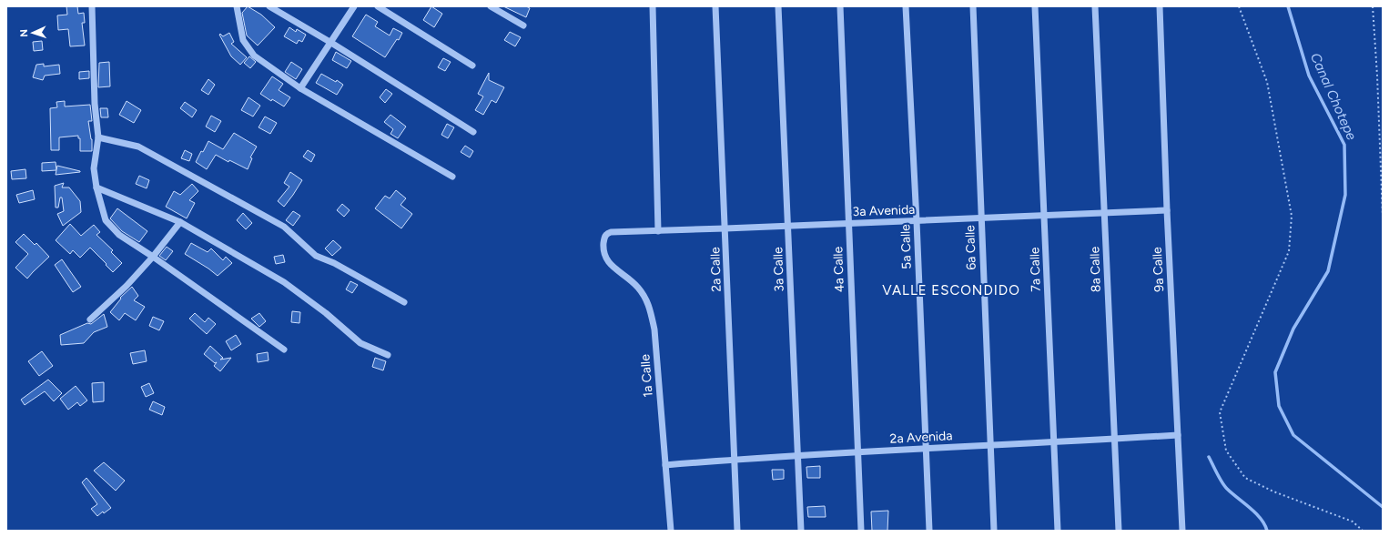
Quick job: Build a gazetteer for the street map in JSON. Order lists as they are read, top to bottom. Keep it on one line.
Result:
{"streets":{"street":["3a Avenida","5a Calle","6a Calle","2a Calle","3a Calle","4a Calle","7a Calle","8a Calle","9a Calle","1a Calle","2a Avenida"]},"crossings":[["3a Avenida","5a Calle"],["3a Avenida","6a Calle"],["3a Avenida","2a Calle"],["3a Avenida","3a Calle"],["3a Avenida","4a Calle"],["3a Avenida","7a Calle"],["3a Avenida","8a Calle"],["3a Avenida","9a Calle"],["3a Avenida","1a Calle"],["5a Calle","2a Avenida"],["6a Calle","2a Avenida"],["2a Calle","2a Avenida"],["3a Calle","2a Avenida"],["4a Calle","2a Avenida"],["7a Calle","2a Avenida"],["8a Calle","2a Avenida"],["9a Calle","2a Avenida"],["1a Calle","2a Avenida"]],"districts":["VALLE ESCONDIDO"],"water":["Canal Chotepe"],"north":"left"}
